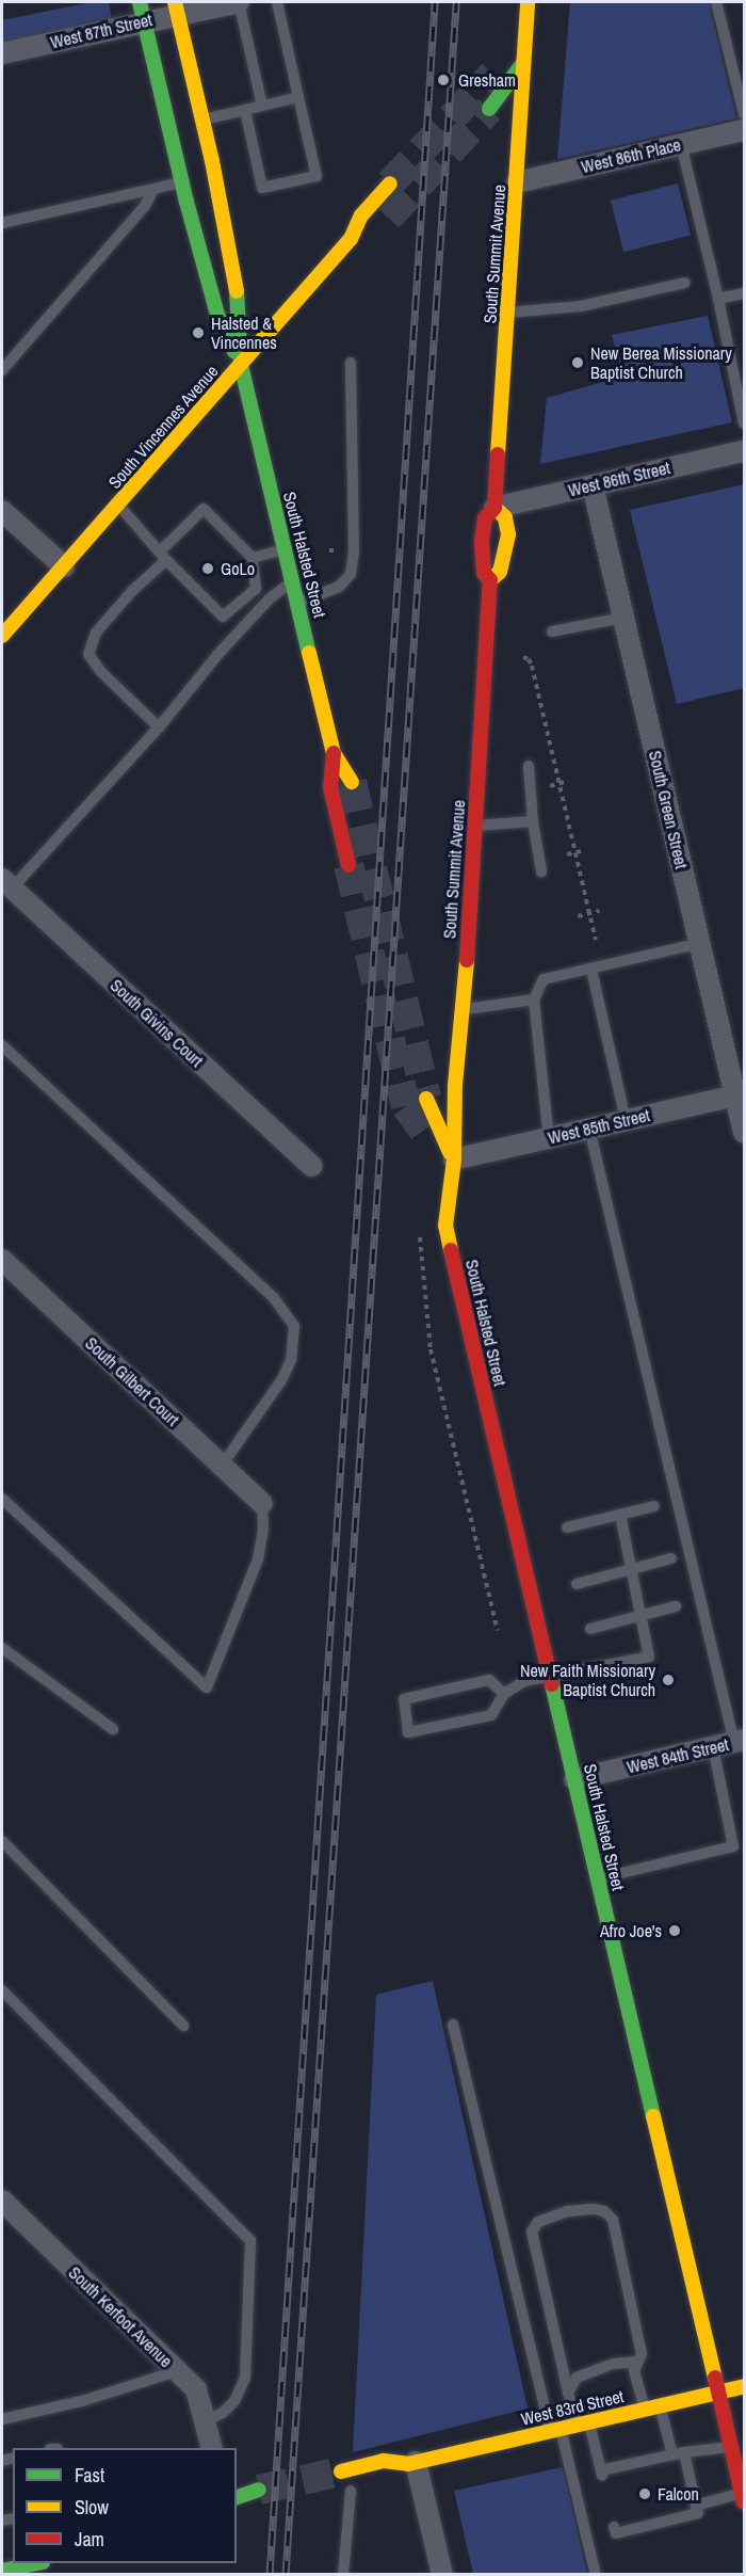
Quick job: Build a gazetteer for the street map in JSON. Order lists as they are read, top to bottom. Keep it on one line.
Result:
{"streets":{"main road":["South Summit Avenue","South Vincennes Avenue","South Halsted Street","West 83rd Street"],"street":["West 87th Street","West 86th Place","West 86th Street","South Green Street","South Givins Court","West 85th Street","South Gilbert Court","West 84th Street","South Kerfoot Avenue"]},"crossings":[["West 87th Street","South Halsted Street"],["West 86th Place","South Summit Avenue"],["South Summit Avenue","West 86th Street"],["South Summit Avenue","South Halsted Street"],["South Summit Avenue","West 85th Street"],["South Vincennes Avenue","South Halsted Street"],["West 86th Street","South Green Street"],["South Halsted Street","West 85th Street"],["South Halsted Street","West 84th Street"],["South Halsted Street","West 83rd Street"],["South Green Street","West 85th Street"]],"places":["Gresham","Halsted & Vincennes","New Berea Missionary Baptist Church","GoLo","New Faith Missionary Baptist Church","Afro Joe's","Falcon"],"legend":["Fast","Slow","Jam"]}
